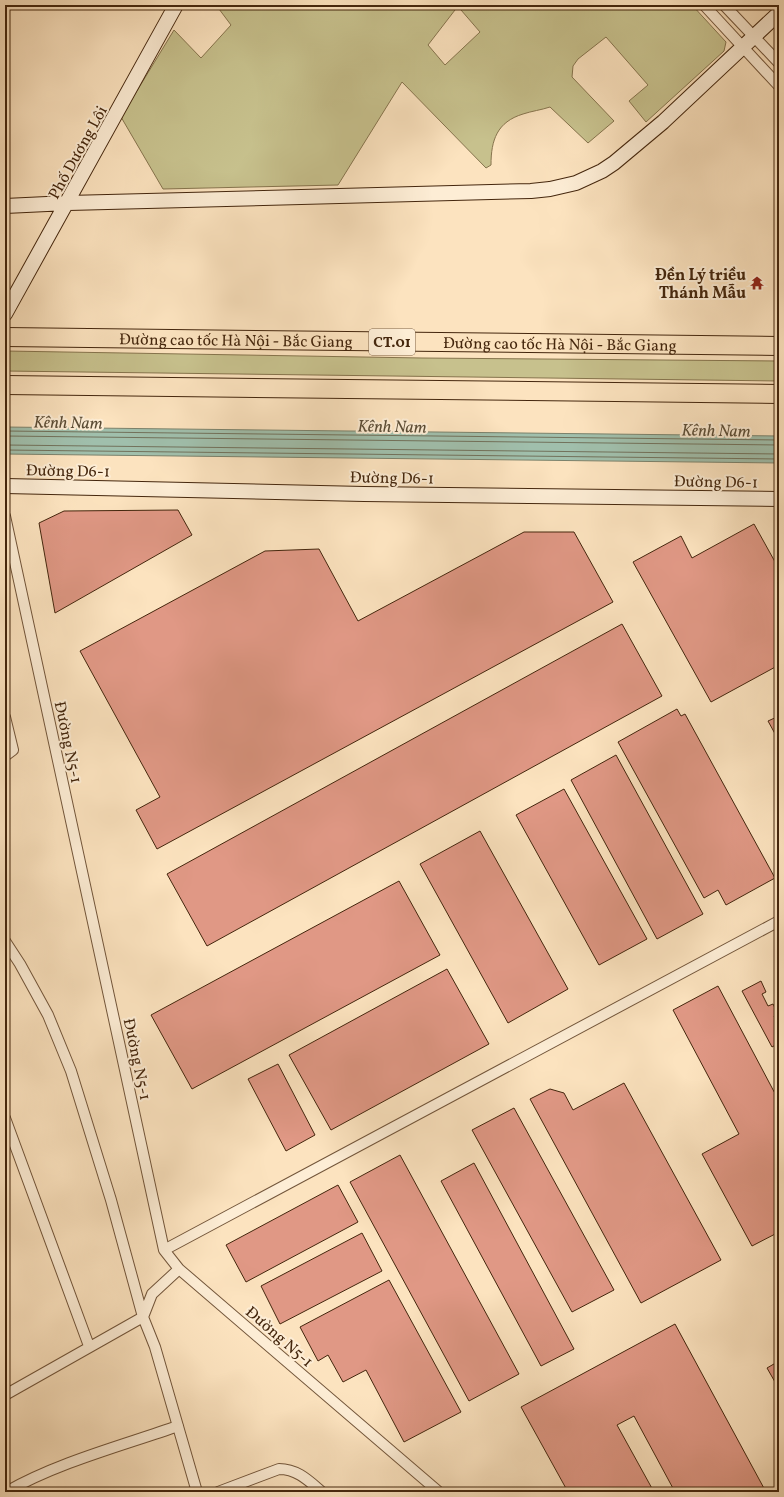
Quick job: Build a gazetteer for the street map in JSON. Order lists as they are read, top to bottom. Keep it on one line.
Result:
{"streets":{"highway":["Đường cao tốc Hà Nội - Bắc Giang","CT.01"],"street":["Phố Dương Lôi","Đường D6-1","Đường N5-1"]},"water":["Kênh Nam"],"places":{"temple":["Đền Lý triều Thánh Mẫu"]}}
